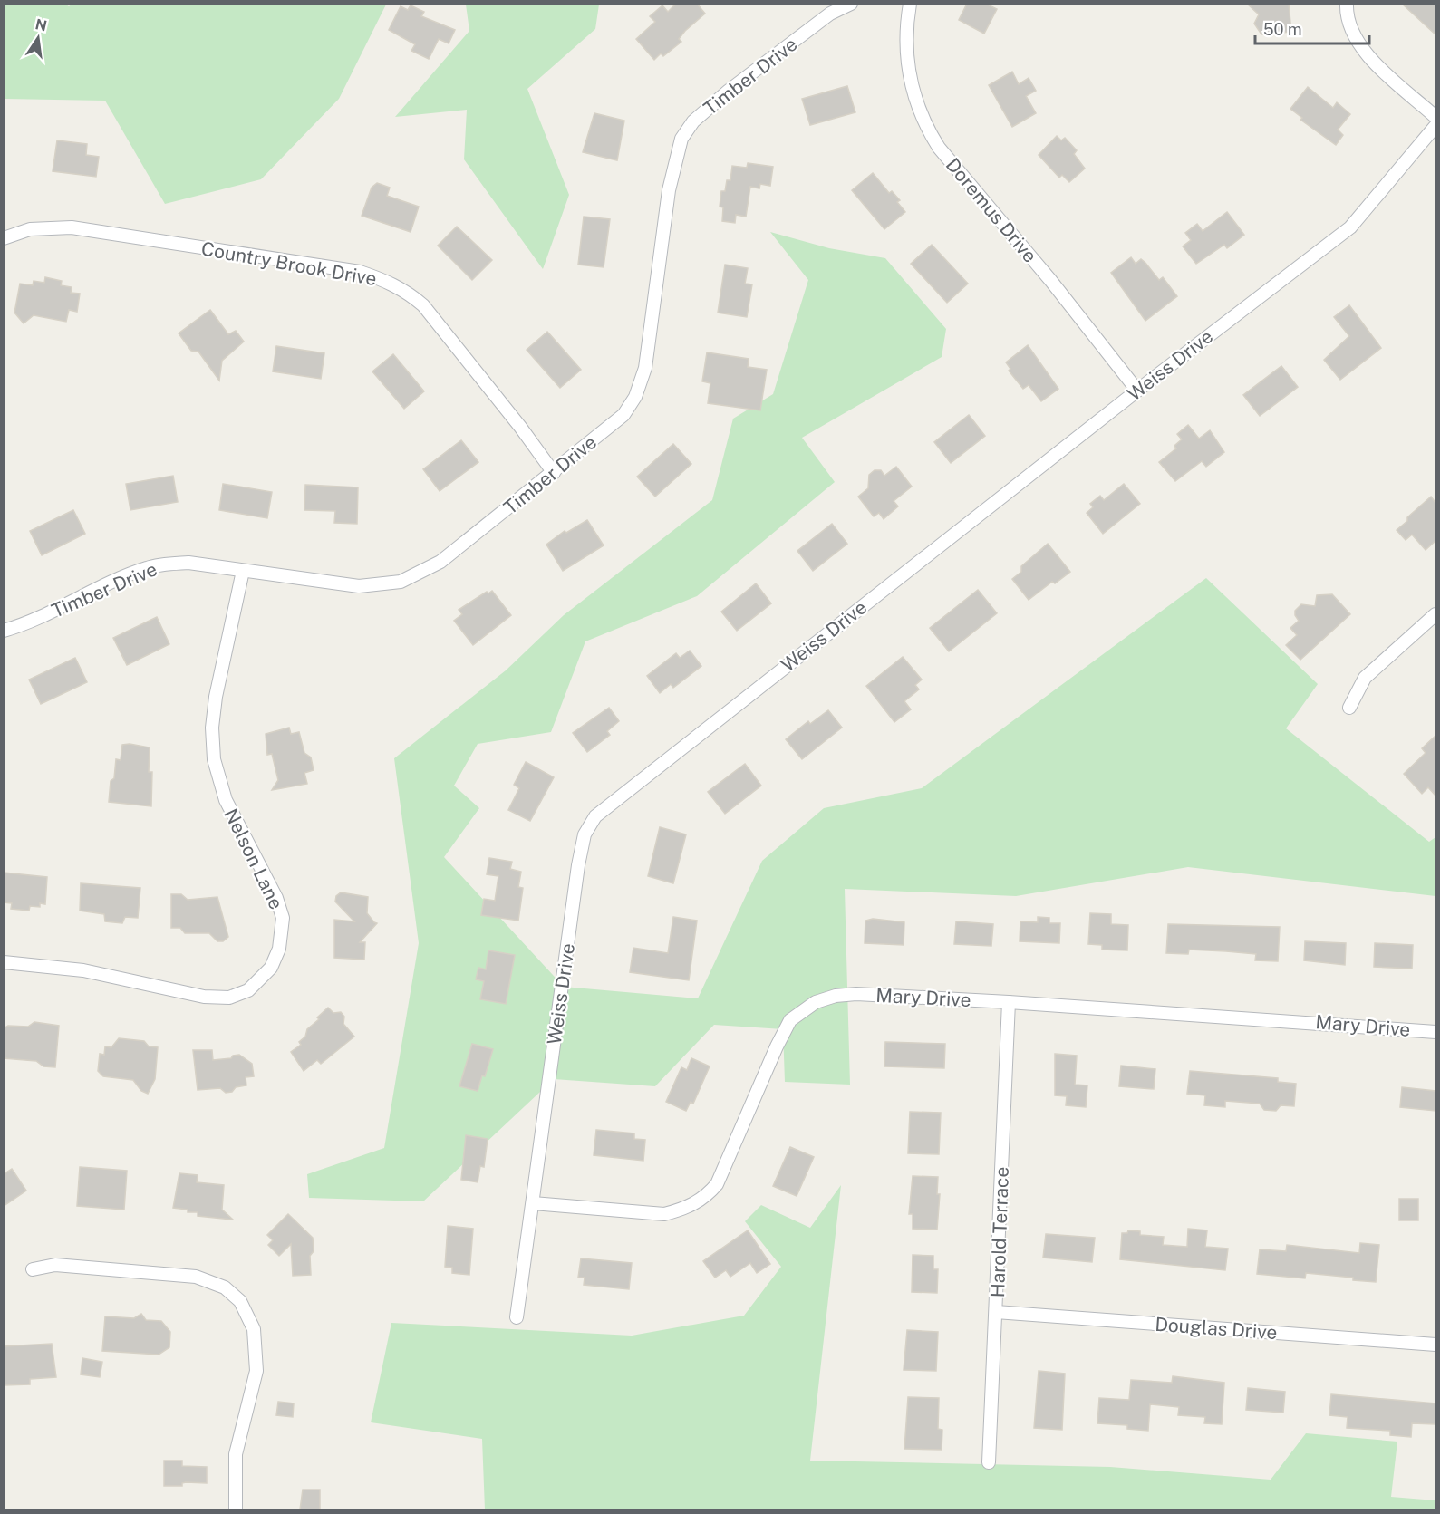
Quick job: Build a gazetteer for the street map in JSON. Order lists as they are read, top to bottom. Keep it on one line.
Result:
{"streets":{"street":["Timber Drive","Doremus Drive","Country Brook Drive","Weiss Drive","Nelson Lane","Mary Drive","Harold Terrace","Douglas Drive"]},"crossings":[["Timber Drive","Country Brook Drive"],["Timber Drive","Nelson Lane"],["Doremus Drive","Weiss Drive"],["Weiss Drive","Mary Drive"],["Mary Drive","Harold Terrace"],["Harold Terrace","Douglas Drive"]],"scale_bar":"50 m","north":"top"}
